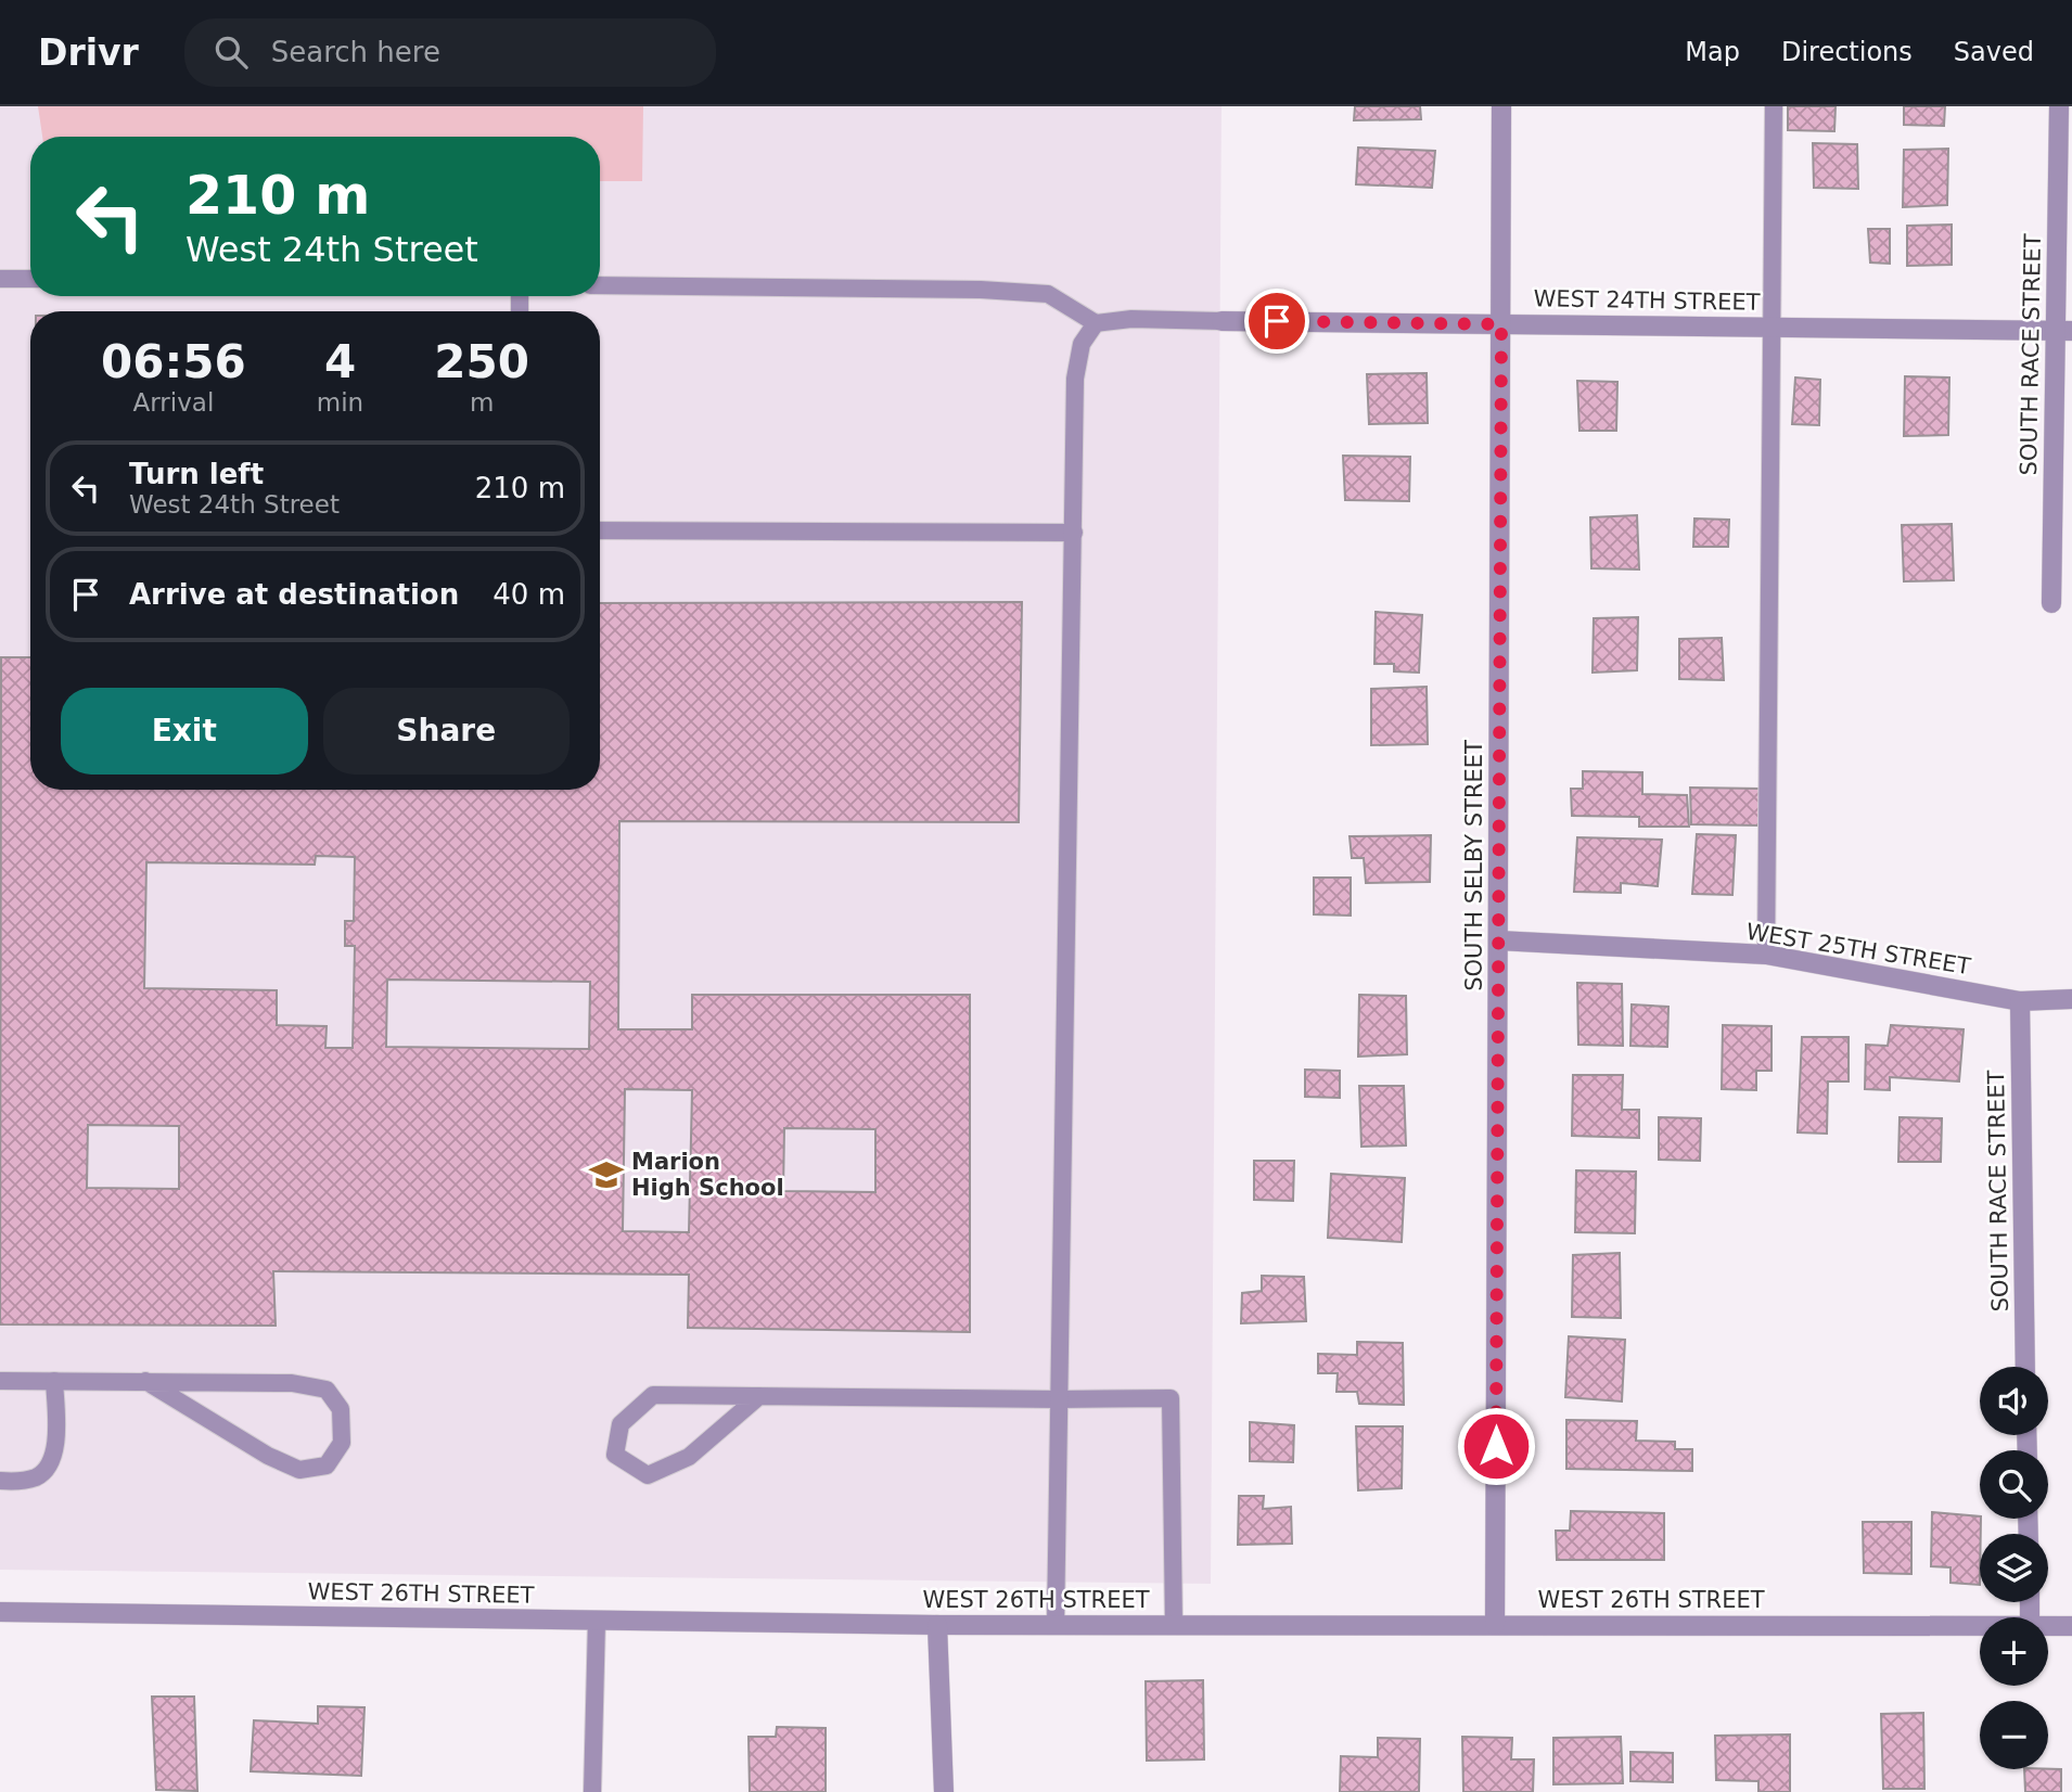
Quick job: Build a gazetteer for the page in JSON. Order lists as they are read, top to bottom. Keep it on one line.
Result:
{"streets":{"street":["WEST 24TH STREET","SOUTH RACE STREET","SOUTH SELBY STREET","WEST 25TH STREET","WEST 26TH STREET"]},"crossings":[["WEST 24TH STREET","SOUTH RACE STREET"],["WEST 24TH STREET","SOUTH SELBY STREET"],["SOUTH RACE STREET","WEST 25TH STREET"],["SOUTH SELBY STREET","WEST 25TH STREET"],["SOUTH SELBY STREET","WEST 26TH STREET"]],"places":{"school or university":["Marion High School"]},"page":{"header":"Drivr","search":"Search here","nav":["Map","Directions","Saved"],"turn":["210 m","West 24th Street"],"eta":["06:56","Arrival","4","min","250","m"],"list":[{"name":"Turn left","note":"West 24th Street","value":"210 m"},{"name":"Arrive at destination","value":"40 m"}],"buttons":["Exit","Share"],"map_buttons":["+","−"]}}
